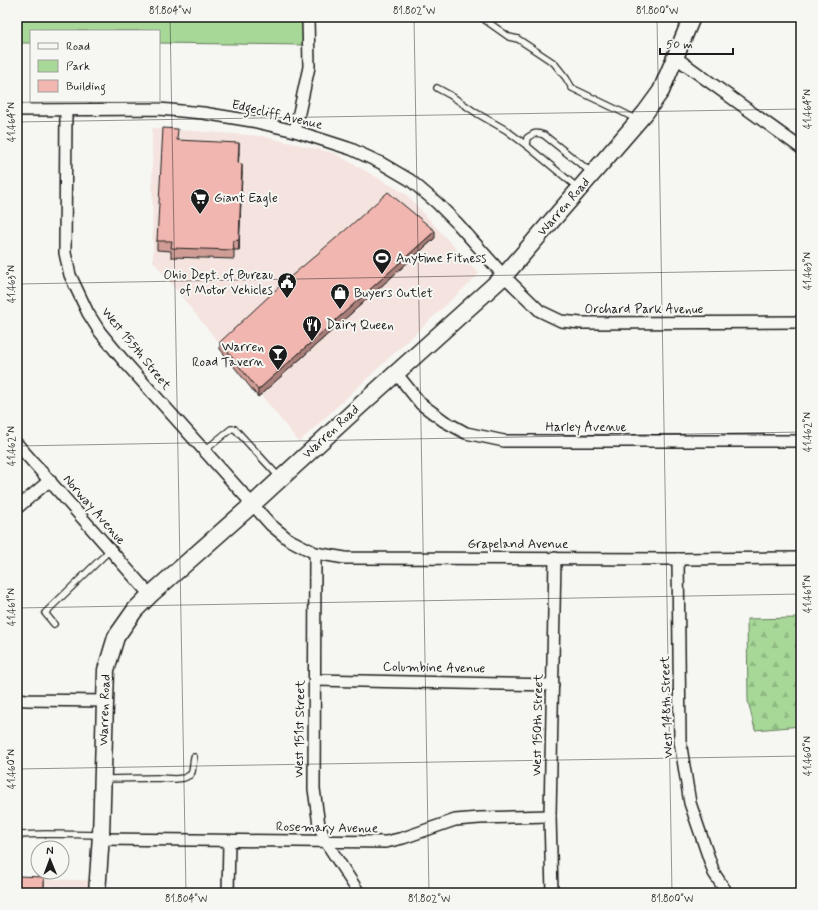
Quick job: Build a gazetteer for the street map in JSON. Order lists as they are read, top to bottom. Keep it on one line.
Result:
{"streets":{"main road":["Warren Road"],"street":["Edgecliff Avenue","Orchard Park Avenue","West 155th Street","Harley Avenue","Norway Avenue","Grapeland Avenue","Columbine Avenue","West 148th Street","West 150th Street","West 151st Street","Rosemary Avenue"]},"crossings":[["Edgecliff Avenue","Warren Road"],["Edgecliff Avenue","Orchard Park Avenue"],["Edgecliff Avenue","West 155th Street"],["Warren Road","Orchard Park Avenue"],["Warren Road","West 155th Street"],["Warren Road","Harley Avenue"],["Warren Road","Norway Avenue"],["Warren Road","Grapeland Avenue"],["Warren Road","Rosemary Avenue"],["West 155th Street","Grapeland Avenue"],["Grapeland Avenue","West 148th Street"],["Grapeland Avenue","West 150th Street"],["Grapeland Avenue","West 151st Street"],["Columbine Avenue","West 150th Street"],["Columbine Avenue","West 151st Street"],["West 150th Street","Rosemary Avenue"],["West 151st Street","Rosemary Avenue"]],"places":{"supermarket":["Giant Eagle"],"sports":["Anytime Fitness"],"public building":["Ohio Dept. of Bureau of Motor Vehicles"],"shop":["Buyers Outlet"],"restaurant":["Dairy Queen"],"bar":["Warren Road Tavern"]},"legend":["Road","Park","Building"],"scale_bar":"50 m","north":"top","coordinates":["81.804°W","81.802°W","81.800°W","41.464°N","41.463°N","41.462°N","41.461°N","41.460°N"]}
